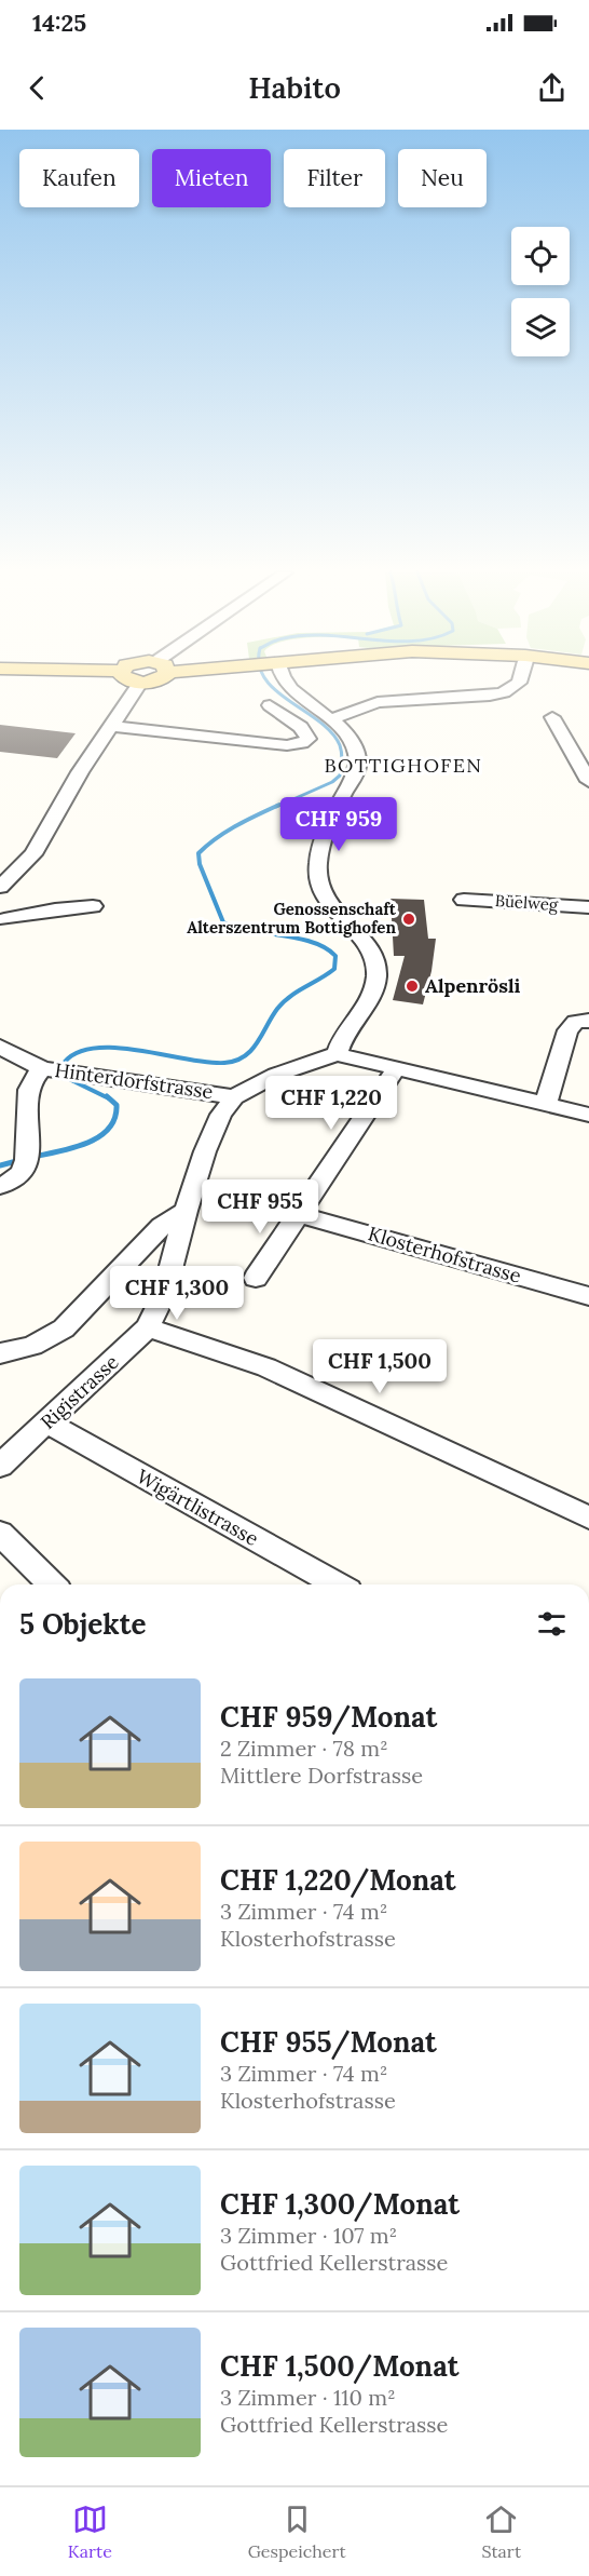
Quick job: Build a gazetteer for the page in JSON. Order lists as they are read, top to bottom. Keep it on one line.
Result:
{"streets":{"street":["Büelweg","Hinterdorfstrasse","Klosterhofstrasse","Rigistrasse","Wigärtlistrasse"]},"crossings":[["Hinterdorfstrasse","Rigistrasse"],["Rigistrasse","Wigärtlistrasse"]],"districts":["BOTTIGHOFEN"],"places":["Genossenschaft Alterszentrum Bottighofen","Alpenrösli"],"page":{"status":"14:25","header":"Habito","chip":["Kaufen","Mieten","Filter","Neu"],"price":["CHF 959","CHF 1,220","CHF 955","CHF 1,300","CHF 1,500"],"heading":"5 Objekte","list":[{"name":"CHF 959/Monat","note":"2 Zimmer · 78 m² · Mittlere Dorfstrasse"},{"name":"CHF 1,220/Monat","note":"3 Zimmer · 74 m² · Klosterhofstrasse"},{"name":"CHF 955/Monat","note":"3 Zimmer · 74 m² · Klosterhofstrasse"},{"name":"CHF 1,300/Monat","note":"3 Zimmer · 107 m² · Gottfried Kellerstrasse"},{"name":"CHF 1,500/Monat","note":"3 Zimmer · 110 m² · Gottfried Kellerstrasse"}],"tabs":["Karte","Gespeichert","Start"]}}
